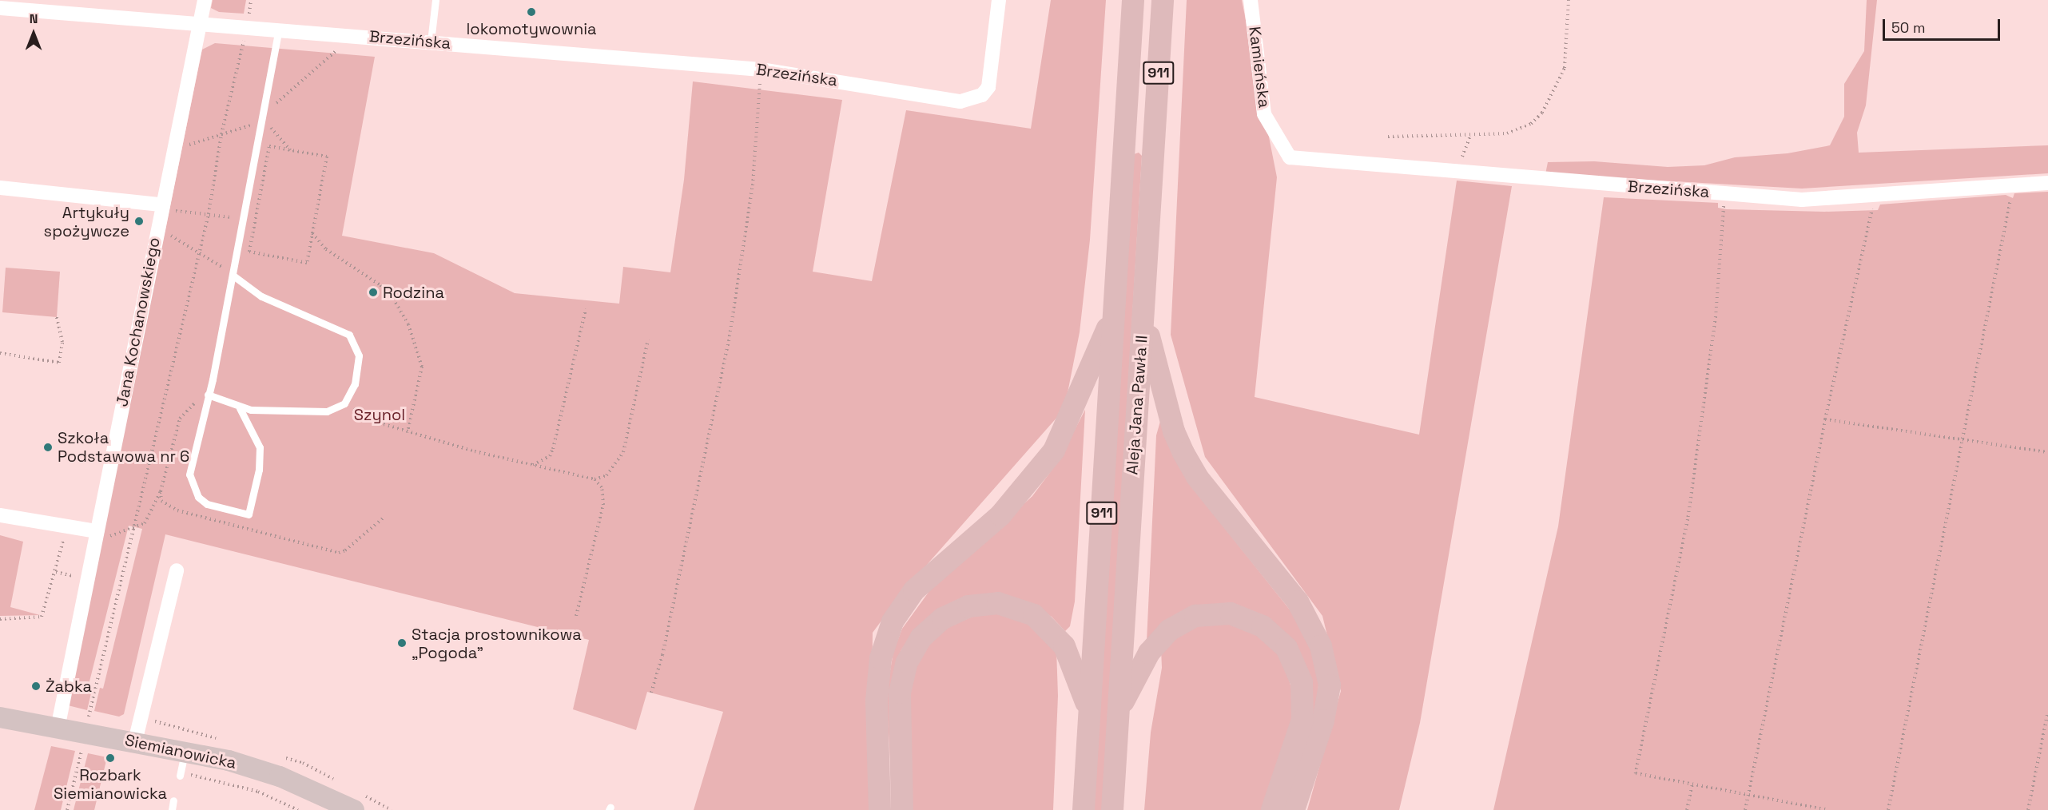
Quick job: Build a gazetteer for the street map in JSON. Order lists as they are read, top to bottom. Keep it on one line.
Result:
{"streets":{"main road":["911","Aleja Jana Pawła II","Siemianowicka"],"street":["Brzezińska","Kamieńska","Jana Kochanowskiego"]},"crossings":[["Brzezińska","Kamieńska"],["Brzezińska","Jana Kochanowskiego"],["Jana Kochanowskiego","Siemianowicka"]],"parks":["Szynol"],"places":["lokomotywownia","Artykuły spożywcze","Rodzina","Szkoła Podstawowa nr 6","Stacja prostownikowa „Pogoda”","Żabka","Rozbark Siemianowicka"],"scale_bar":"50 m","north":"top"}
